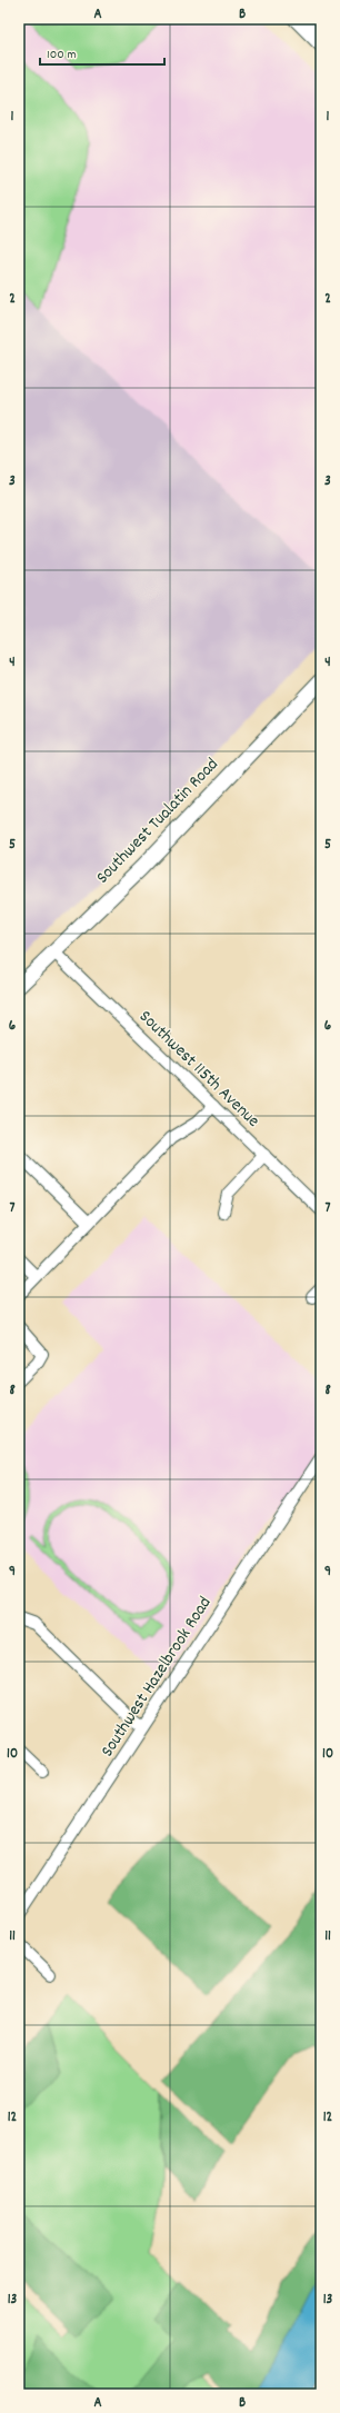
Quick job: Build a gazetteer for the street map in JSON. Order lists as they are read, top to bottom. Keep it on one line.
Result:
{"streets":{"main road":["Southwest Tualatin Road"],"street":["Southwest 115th Avenue","Southwest Hazelbrook Road"]},"crossings":[["Southwest Tualatin Road","Southwest 115th Avenue"]],"scale_bar":"100 m","grid":{"columns":["A","B"],"rows":["1","2","3","4","5","6","7","8","9","10","11","12","13"]}}
